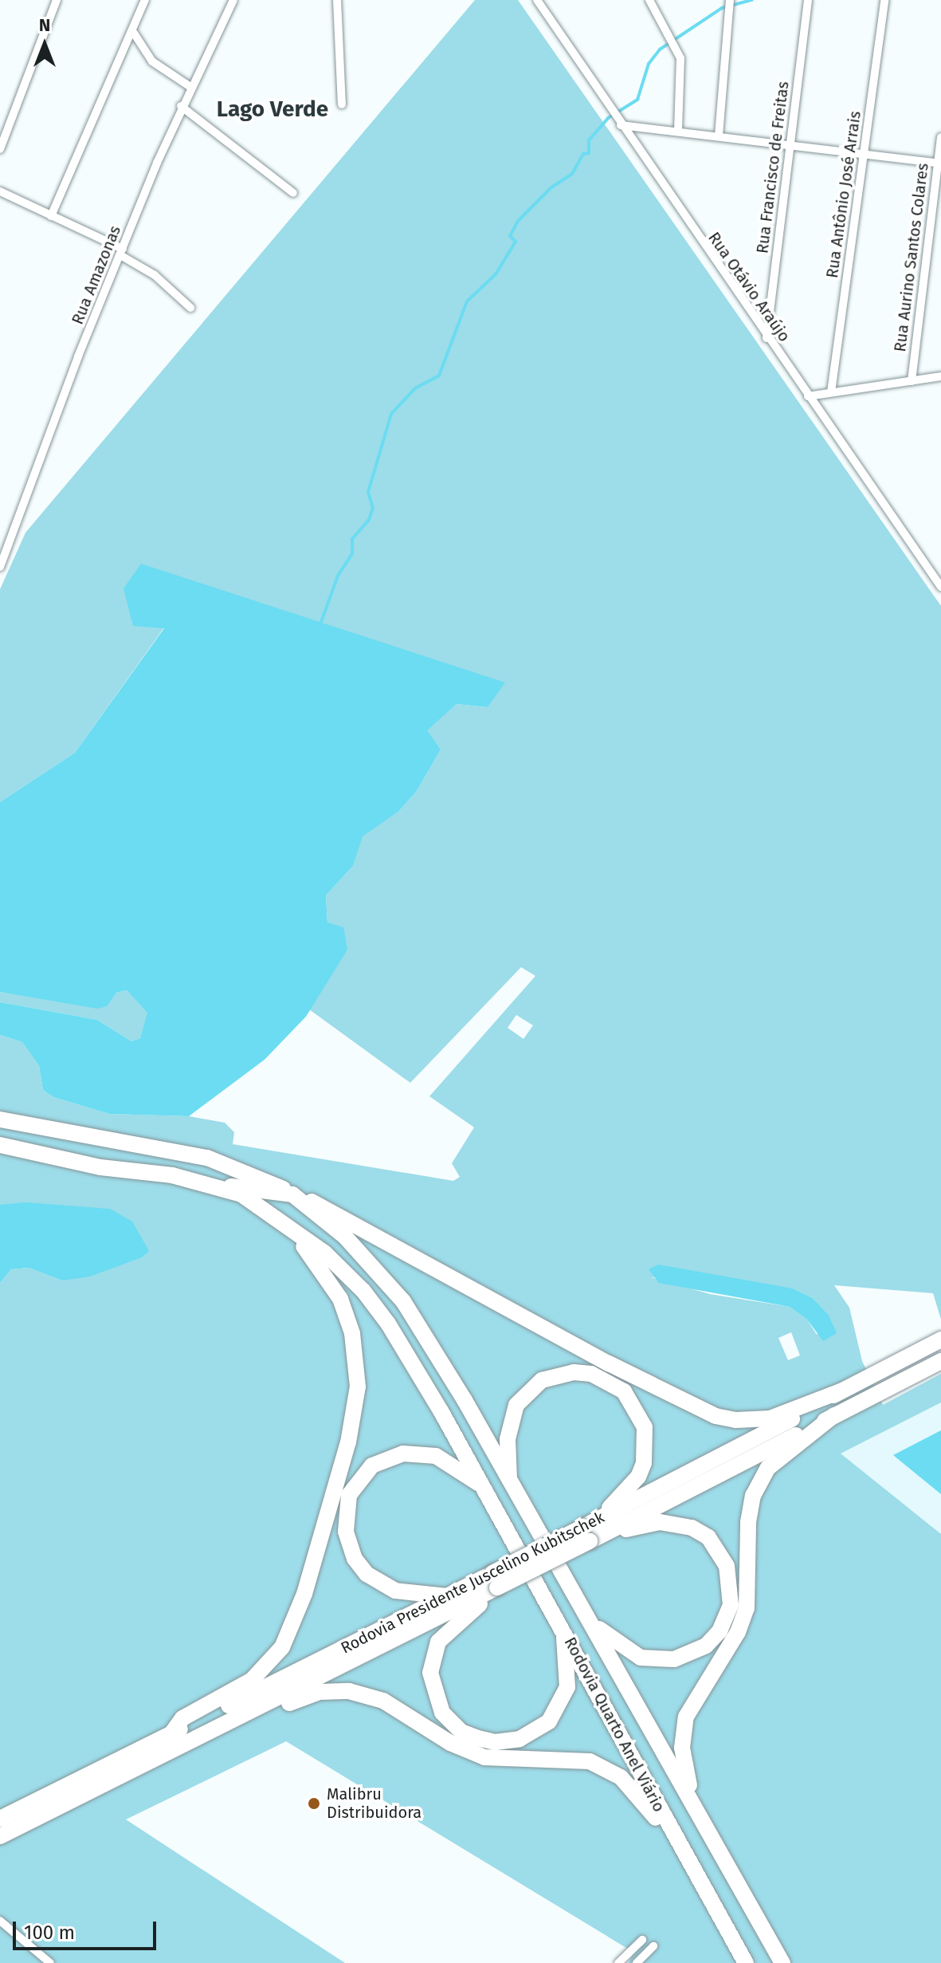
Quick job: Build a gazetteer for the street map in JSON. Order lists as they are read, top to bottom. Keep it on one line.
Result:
{"streets":{"highway":["Rodovia Presidente Juscelino Kubitschek","Rodovia Quarto Anel Viário"],"street":["Rua Francisco de Freitas","Rua Antônio José Arrais","Rua Aurino Santos Colares","Rua Amazonas","Rua Otávio Araújo"]},"crossings":[["Rua Francisco de Freitas","Rua Otávio Araújo"]],"districts":["Lago Verde"],"places":["Malibru Distribuidora"],"scale_bar":"100 m","north":"top"}
